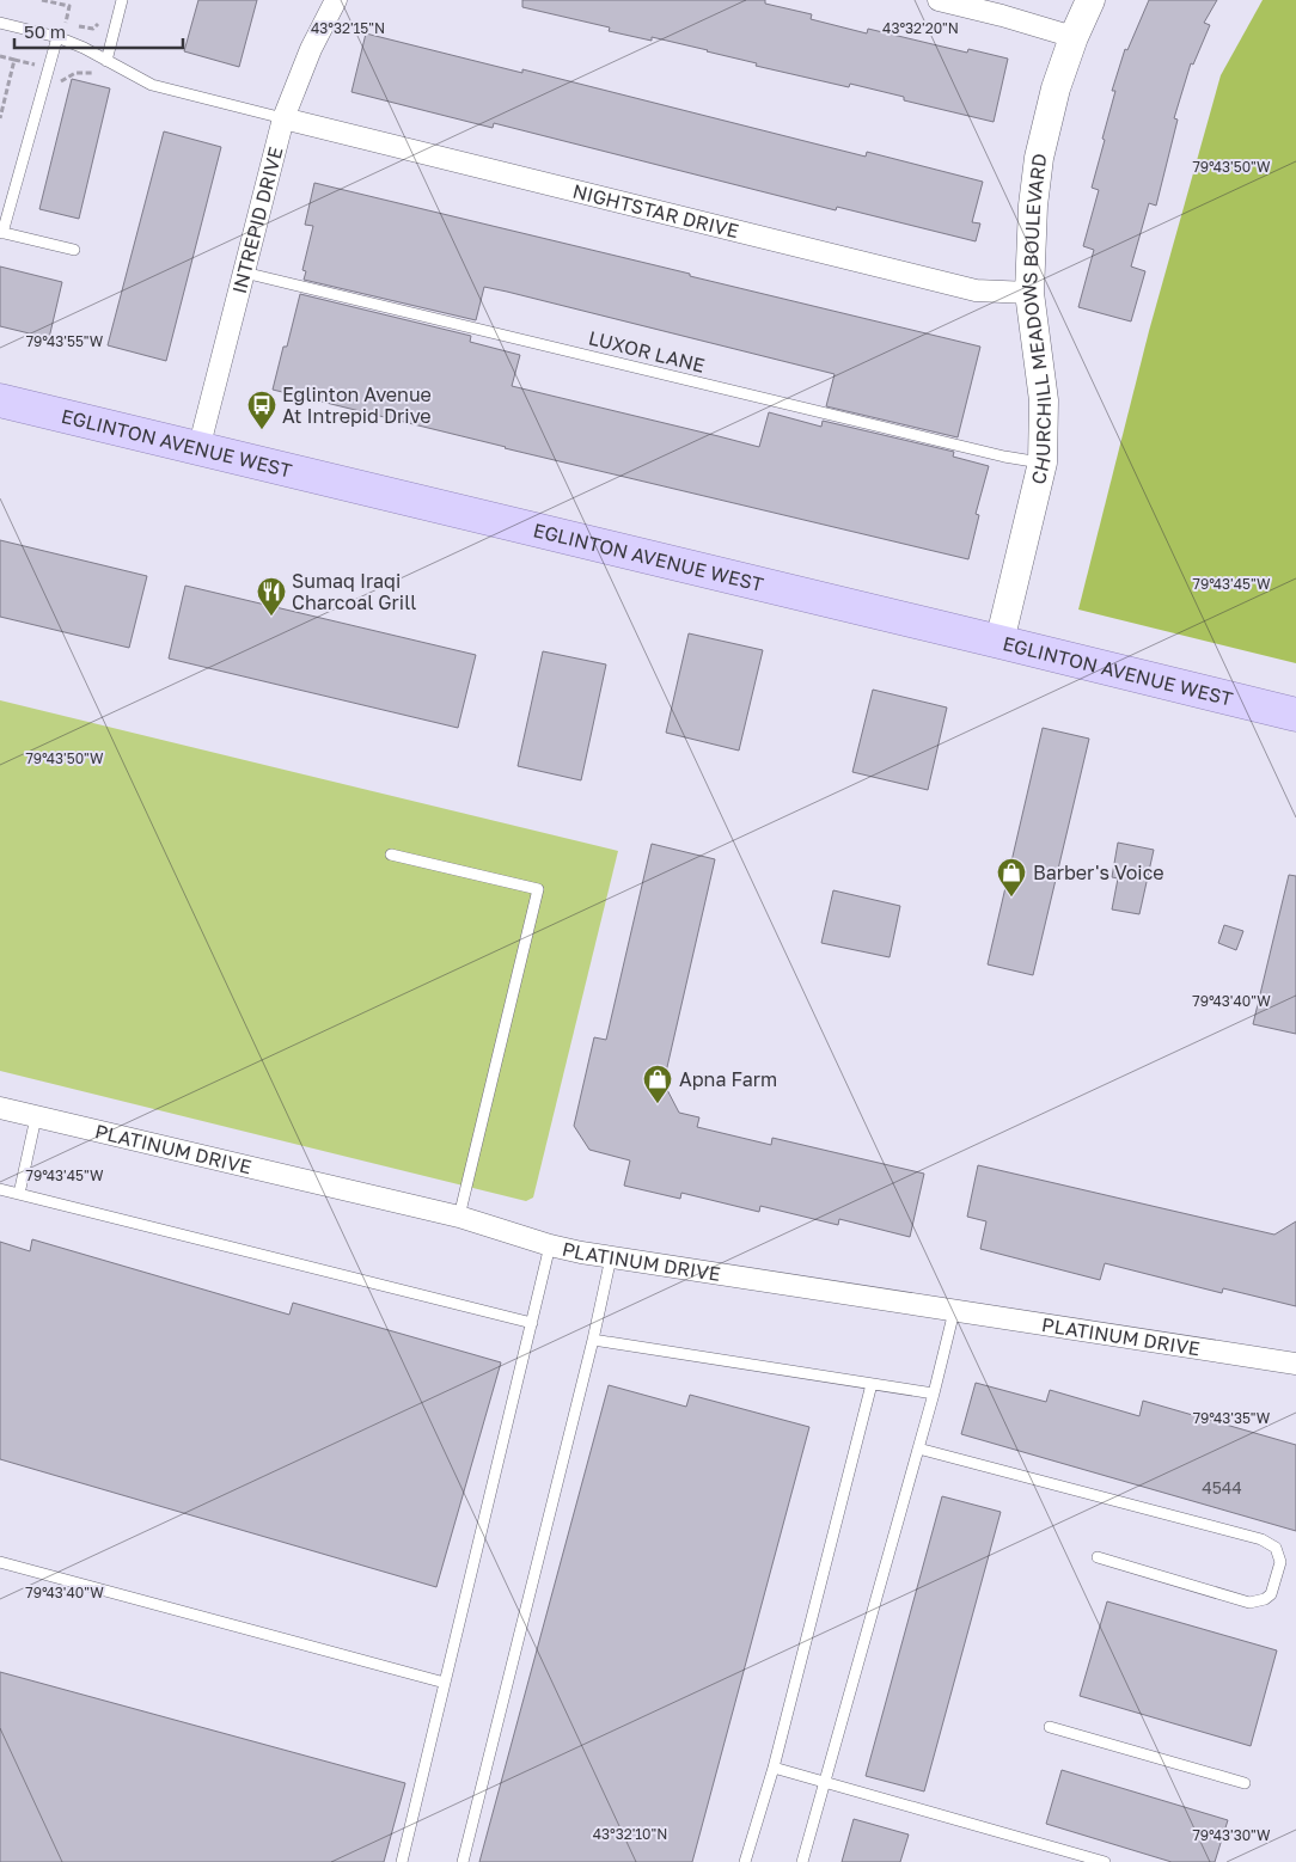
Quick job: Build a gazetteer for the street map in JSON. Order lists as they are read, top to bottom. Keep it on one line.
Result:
{"streets":{"main road":["EGLINTON AVENUE WEST"],"street":["NIGHTSTAR DRIVE","INTREPID DRIVE","CHURCHILL MEADOWS BOULEVARD","PLATINUM DRIVE"],"lane":["LUXOR LANE"]},"crossings":[["NIGHTSTAR DRIVE","INTREPID DRIVE"],["NIGHTSTAR DRIVE","CHURCHILL MEADOWS BOULEVARD"],["INTREPID DRIVE","LUXOR LANE"],["INTREPID DRIVE","EGLINTON AVENUE WEST"],["CHURCHILL MEADOWS BOULEVARD","LUXOR LANE"],["CHURCHILL MEADOWS BOULEVARD","EGLINTON AVENUE WEST"]],"places":{"bus stop":["Eglinton Avenue At Intrepid Drive"],"restaurant":["Sumaq Iraqi Charcoal Grill"],"shop":["Barber's Voice","Apna Farm"]},"house_numbers":["4544"],"scale_bar":"50 m","coordinates":["43°32'15\"N","43°32'20\"N","79°43'50\"W","79°43'55\"W","79°43'45\"W","79°43'40\"W","79°43'35\"W","43°32'10\"N","79°43'30\"W"]}
